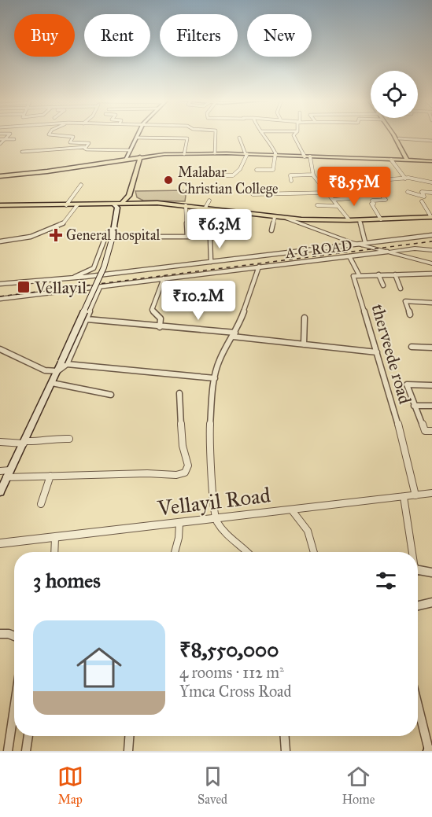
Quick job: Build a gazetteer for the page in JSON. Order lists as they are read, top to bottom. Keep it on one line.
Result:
{"streets":{"street":["A G ROAD","therveede road","Vellayil Road"]},"crossings":[["A G ROAD","therveede road"],["therveede road","Vellayil Road"]],"places":{"other":["Malabar Christian College"],"health":["General hospital"],"transit":["Vellayil"]},"page":{"chip":["Buy","Rent","Filters","New"],"price":["₹8.55M","₹6.3M","₹10.2M"],"heading":"3 homes","list":[{"name":"₹8,550,000","note":"4 rooms · 112 m² · Ymca Cross Road"}],"tabs":["Map","Saved","Home"]}}
